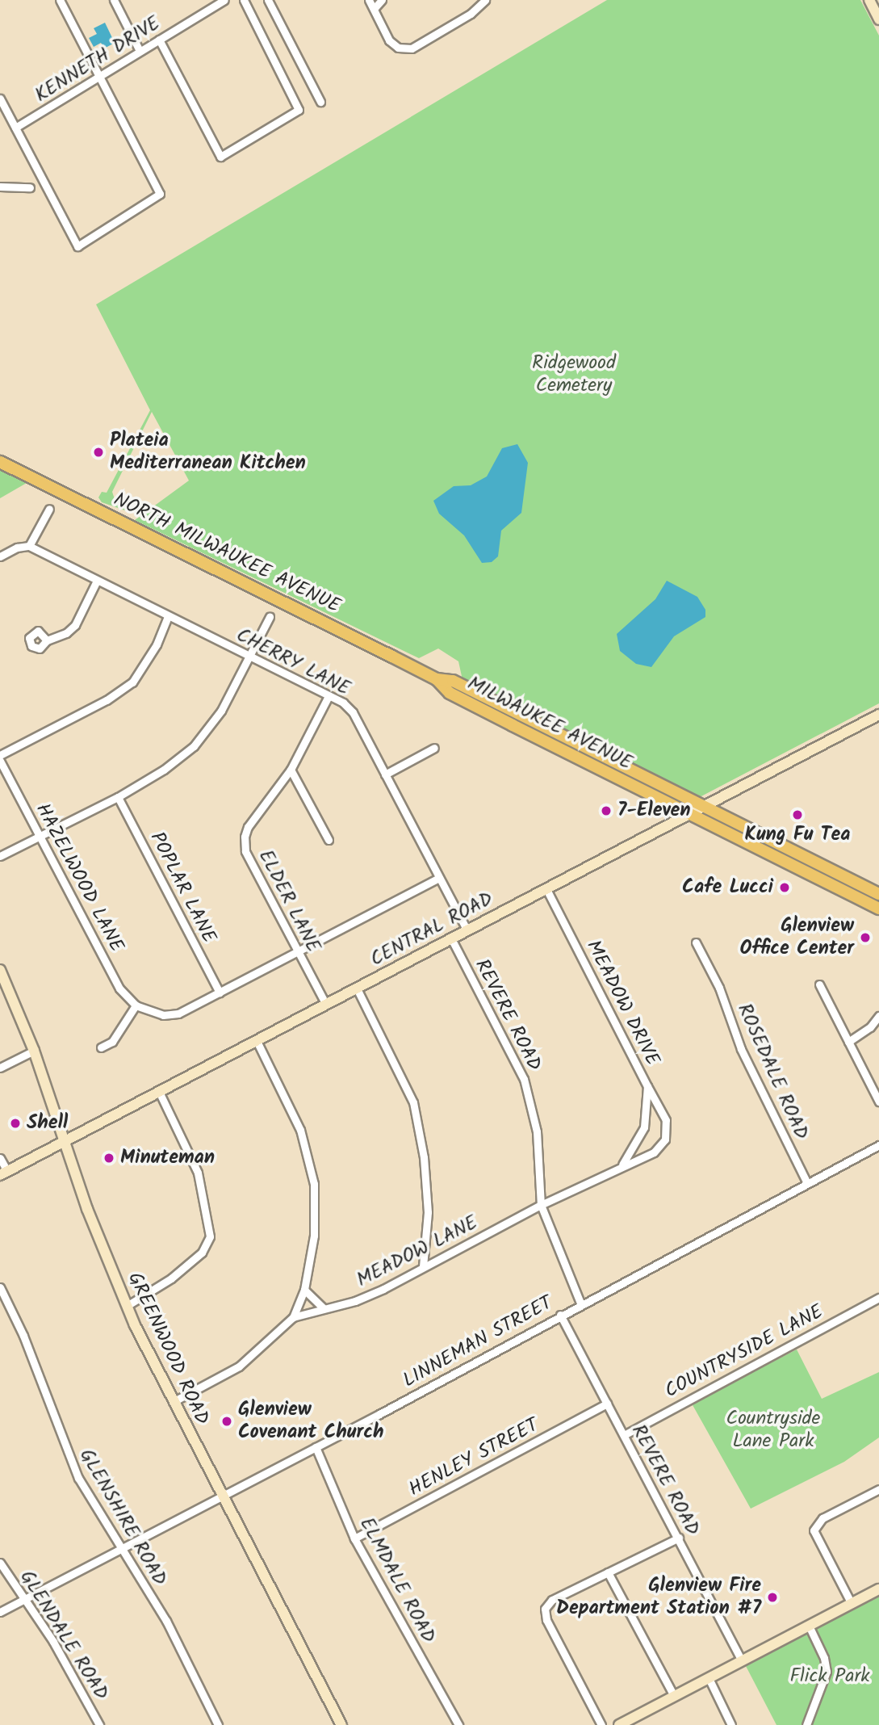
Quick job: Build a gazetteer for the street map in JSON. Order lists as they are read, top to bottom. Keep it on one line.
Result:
{"streets":{"main road":["NORTH MILWAUKEE AVENUE","MILWAUKEE AVENUE","CENTRAL ROAD","GREENWOOD ROAD"],"street":["KENNETH DRIVE","CHERRY LANE","HAZELWOOD LANE","POPLAR LANE","ELDER LANE","MEADOW DRIVE","REVERE ROAD","ROSEDALE ROAD","MEADOW LANE","LINNEMAN STREET","COUNTRYSIDE LANE","HENLEY STREET","GLENSHIRE ROAD","ELMDALE ROAD","GLENDALE ROAD"]},"crossings":[["NORTH MILWAUKEE AVENUE","MILWAUKEE AVENUE"],["CHERRY LANE","ELDER LANE"],["CHERRY LANE","CENTRAL ROAD"],["MILWAUKEE AVENUE","CENTRAL ROAD"],["ELDER LANE","CENTRAL ROAD"],["CENTRAL ROAD","MEADOW DRIVE"],["CENTRAL ROAD","REVERE ROAD"],["CENTRAL ROAD","GREENWOOD ROAD"],["MEADOW DRIVE","MEADOW LANE"],["REVERE ROAD","MEADOW LANE"],["REVERE ROAD","LINNEMAN STREET"],["REVERE ROAD","COUNTRYSIDE LANE"],["REVERE ROAD","HENLEY STREET"],["ROSEDALE ROAD","LINNEMAN STREET"],["MEADOW LANE","GREENWOOD ROAD"],["LINNEMAN STREET","GREENWOOD ROAD"],["LINNEMAN STREET","GLENSHIRE ROAD"],["LINNEMAN STREET","ELMDALE ROAD"],["LINNEMAN STREET","GLENDALE ROAD"],["HENLEY STREET","ELMDALE ROAD"]],"parks":["Ridgewood Cemetery","Countryside Lane Park","Flick Park"],"places":["Plateia Mediterranean Kitchen","7-Eleven","Kung Fu Tea","Cafe Lucci","Glenview Office Center","Shell","Minuteman","Glenview Covenant Church","Glenview Fire Department Station #7"]}
